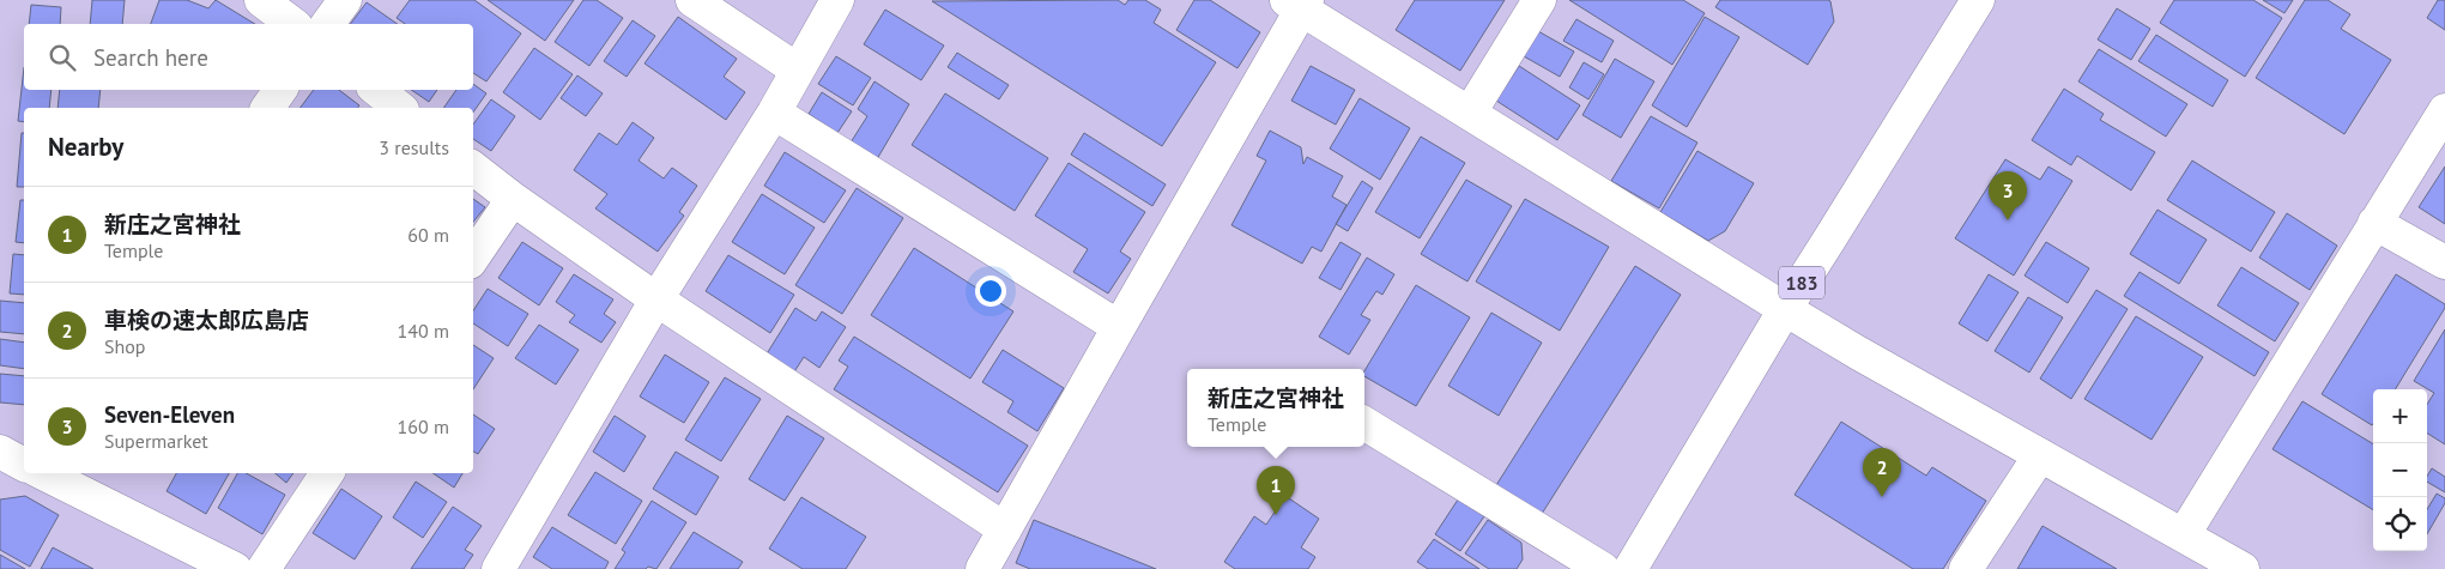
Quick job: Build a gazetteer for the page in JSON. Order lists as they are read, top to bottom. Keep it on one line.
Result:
{"streets":{"main road":["183"]},"page":{"search":"Search here","heading":["Nearby","3 results"],"pins":["3","2","1"],"list":[{"mark":"1","name":"新庄之宮神社","note":"Temple","value":"60 m"},{"mark":"2","name":"車検の速太郎広島店","note":"Shop","value":"140 m"},{"mark":"3","name":"Seven-Eleven","note":"Supermarket","value":"160 m"}],"popup":["新庄之宮神社","Temple"],"map_buttons":["+","−"]}}
